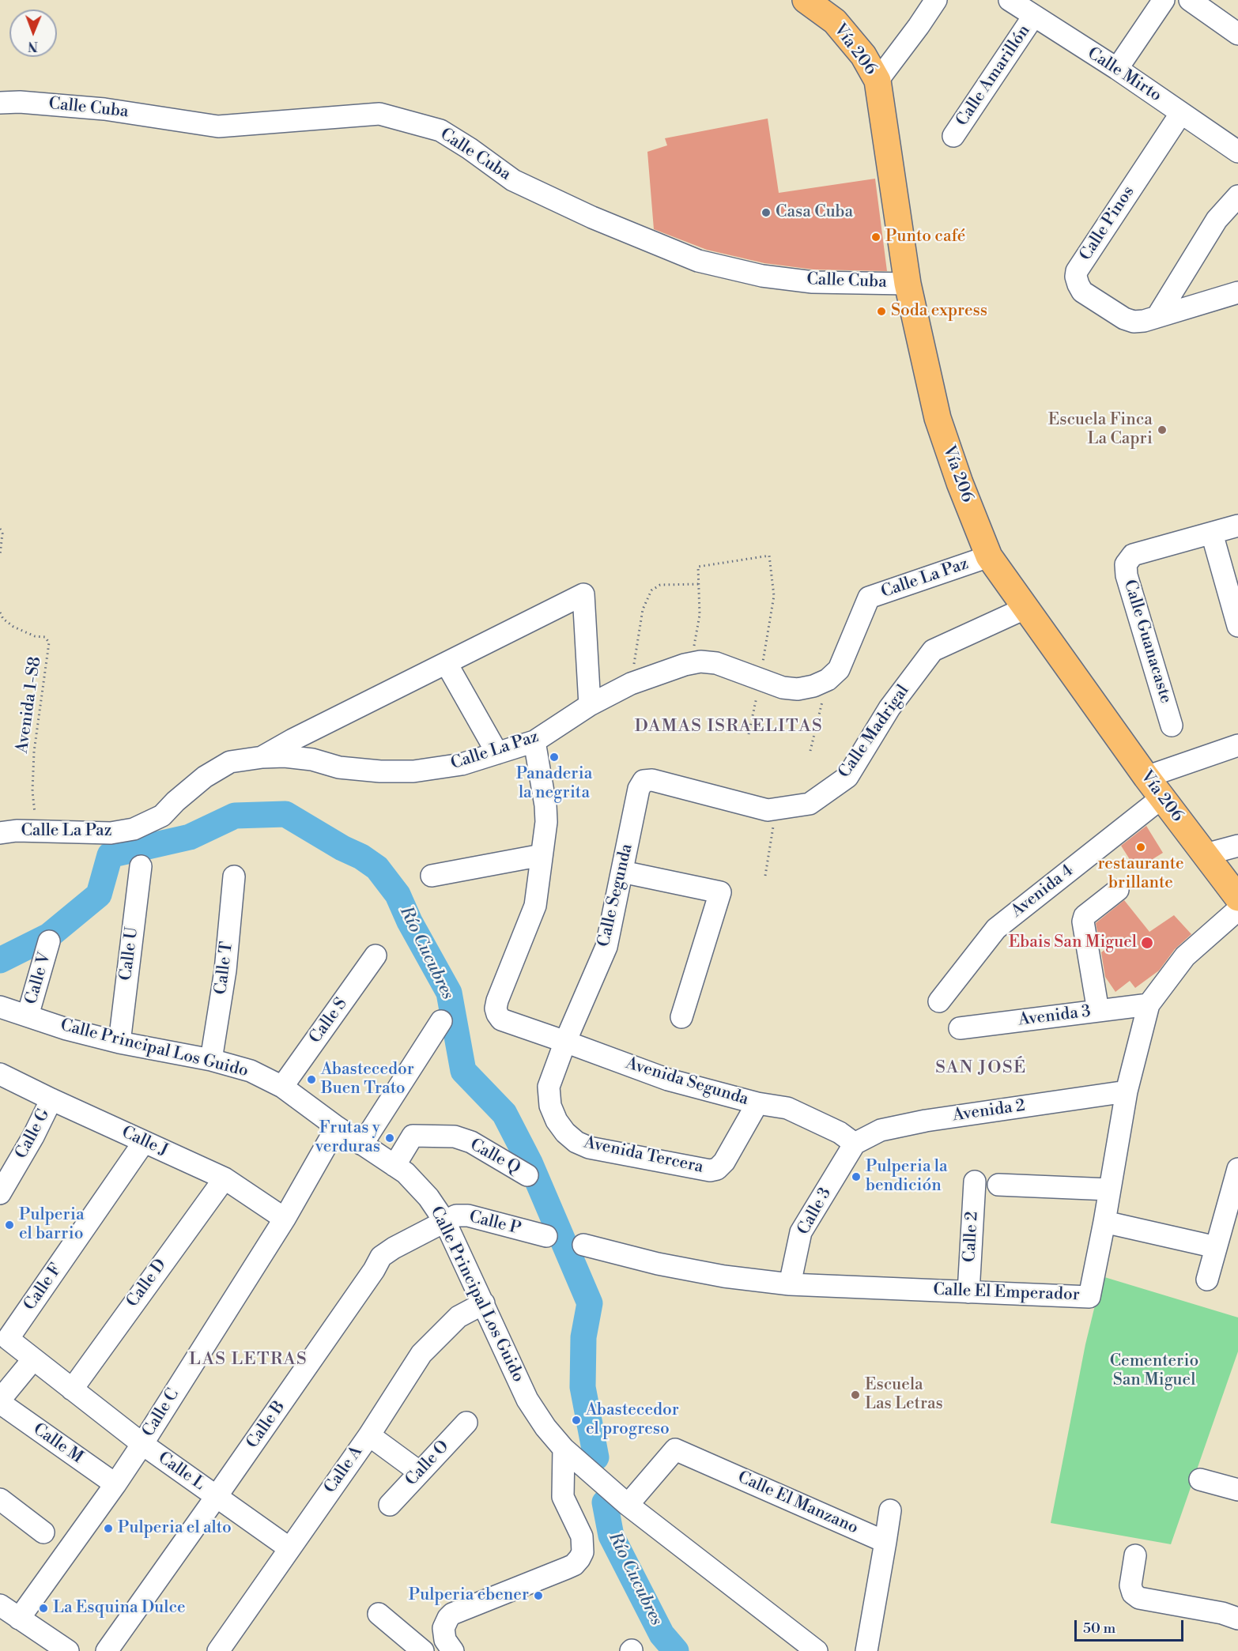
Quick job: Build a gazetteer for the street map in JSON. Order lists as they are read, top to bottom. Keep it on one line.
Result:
{"streets":{"main road":["Vía 206"],"street":["Calle Mirto","Calle Amarillón","Calle Cuba","Calle Pinos","Calle La Paz","Calle Guanacaste","Calle Madrigal","Avenida 4","Calle Segunda","Calle U","Calle T","Calle V","Avenida 3","Calle S","Calle Principal Los Guido","Avenida Segunda","Avenida 2","Calle G","Calle J","Avenida Tercera","Calle Q","Calle 3","Calle P","Calle 2","Calle D","Calle F","Calle El Emperador","Calle C","Calle B","Calle M","Calle O","Calle A","Calle L","Calle El Manzano"],"path":["Avenida 1-S8"]},"crossings":[["Vía 206","Calle Cuba"],["Vía 206","Calle La Paz"],["Vía 206","Calle Madrigal"],["Vía 206","Avenida 4"],["Calle Mirto","Calle Amarillón"],["Calle Mirto","Calle Pinos"],["Calle La Paz","Avenida 1-S8"],["Calle Madrigal","Calle Segunda"],["Calle Segunda","Avenida Segunda"],["Calle Segunda","Avenida Tercera"],["Calle U","Calle Principal Los Guido"],["Calle T","Calle Principal Los Guido"],["Calle V","Calle Principal Los Guido"],["Avenida 3","Calle El Emperador"],["Calle S","Calle Principal Los Guido"],["Calle Principal Los Guido","Calle Q"],["Calle Principal Los Guido","Calle P"],["Calle Principal Los Guido","Calle C"],["Calle Principal Los Guido","Calle B"],["Calle Principal Los Guido","Calle A"],["Calle Principal Los Guido","Calle El Manzano"],["Avenida Segunda","Avenida 2"],["Avenida Segunda","Avenida Tercera"],["Avenida Segunda","Calle 3"],["Avenida 2","Calle 3"],["Avenida 2","Calle El Emperador"],["Calle G","Calle J"],["Calle J","Calle D"],["Calle J","Calle F"],["Calle J","Calle C"],["Calle 3","Calle El Emperador"],["Calle P","Calle B"],["Calle 2","Calle El Emperador"],["Calle D","Calle L"],["Calle F","Calle L"],["Calle C","Calle M"],["Calle C","Calle L"],["Calle B","Calle L"],["Calle A","Calle L"]],"districts":["DAMAS ISRAELITAS","SAN JOSÉ","LAS LETRAS"],"water":["Río Cucubres"],"parks":["Cementerio San Miguel"],"places":["Casa Cuba","Punto café","Soda express","Escuela Finca La Capri","Panaderia la negrita","restaurante brillante","Ebais San Miguel","Abastecedor Buen Trato","Frutas y verduras","Pulperia la bendición","Pulperia el barrio","Escuela Las Letras","Abastecedor el progreso","Pulperia el alto","Pulperia ebener","La Esquina Dulce"],"scale_bar":"50 m","north":"bottom"}
